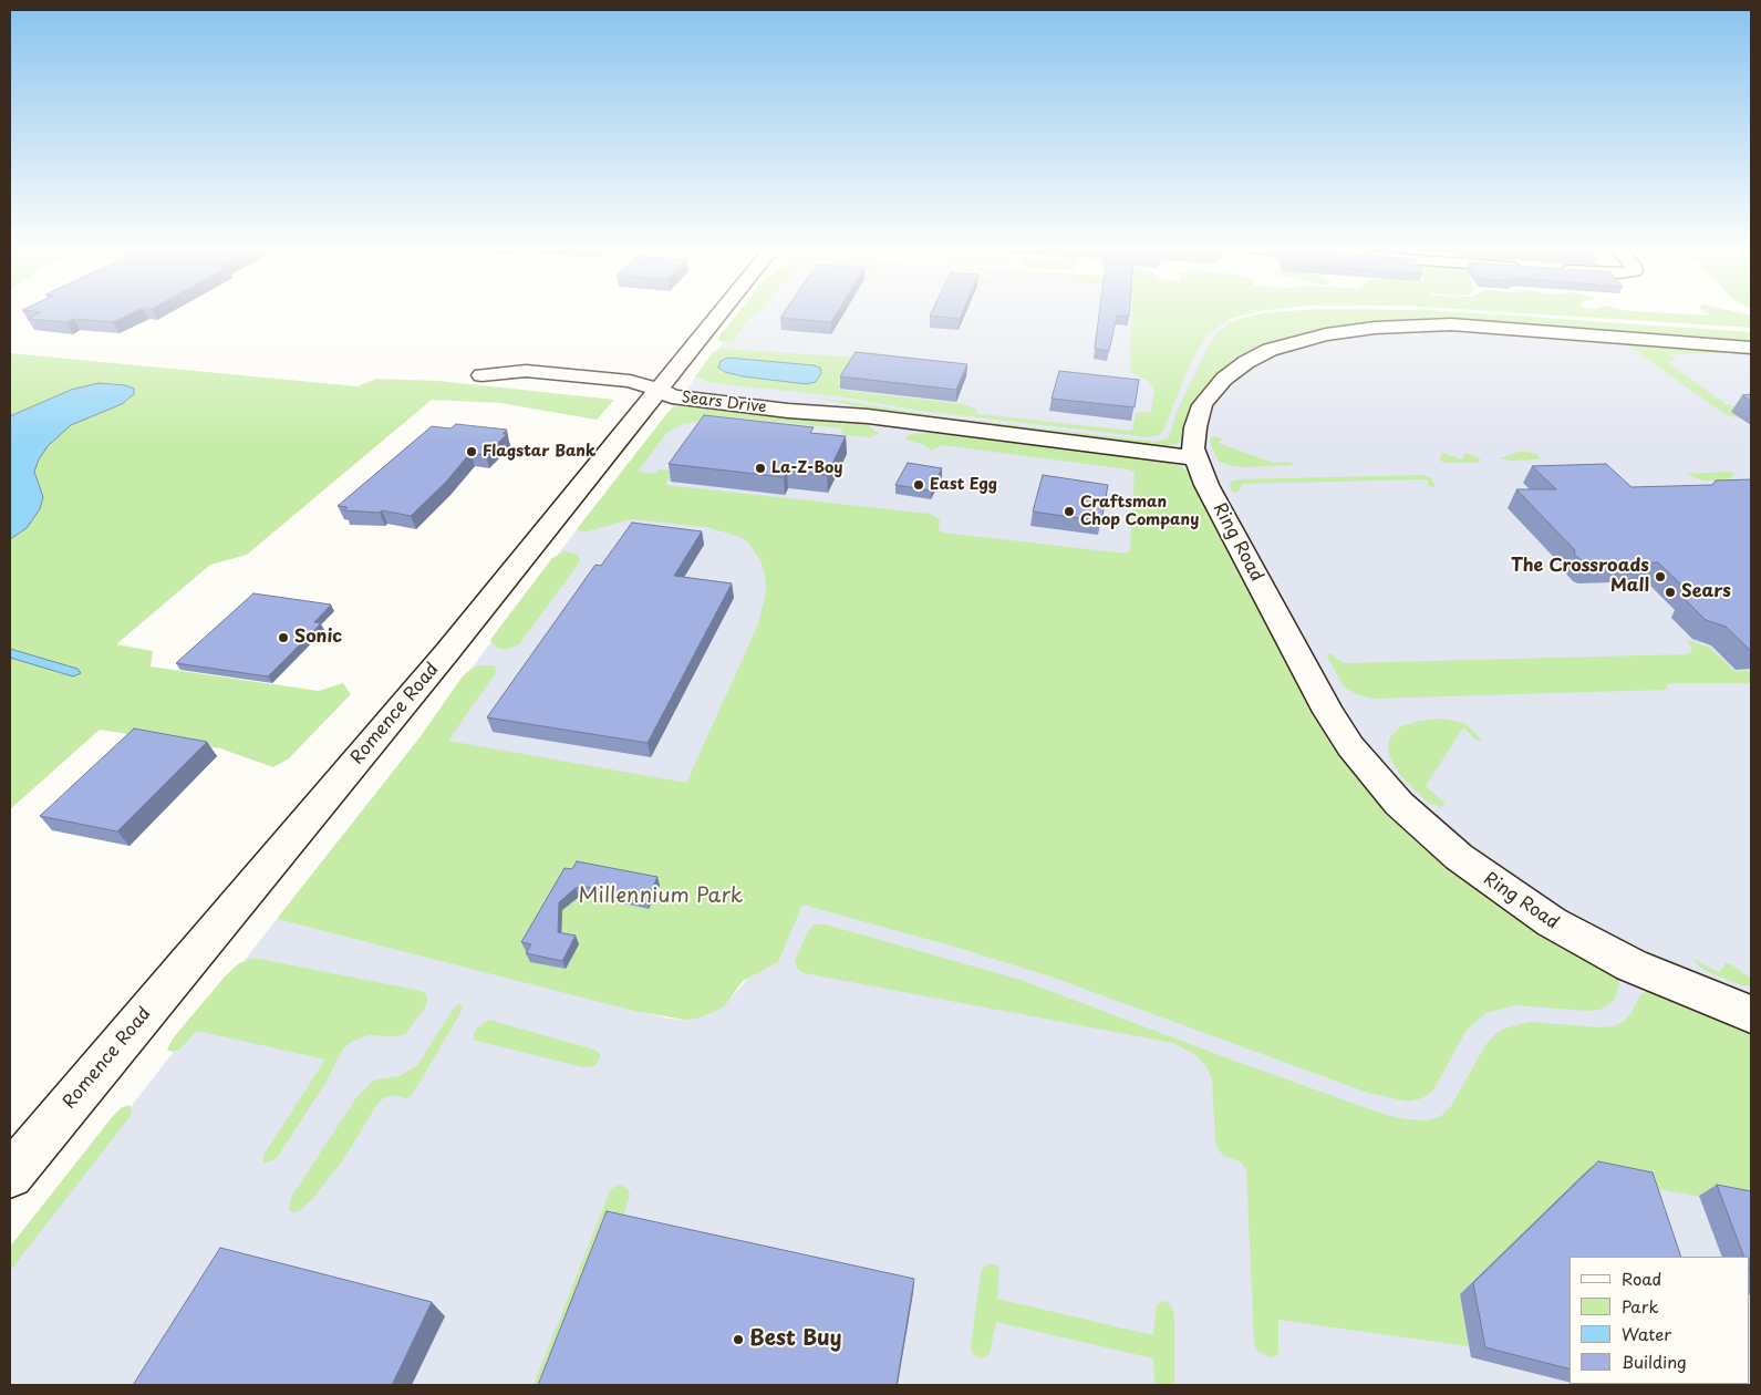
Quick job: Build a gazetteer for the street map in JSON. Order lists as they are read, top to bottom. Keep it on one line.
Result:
{"streets":{"street":["Sears Drive","Ring Road","Romence Road"]},"crossings":[["Sears Drive","Ring Road"],["Sears Drive","Romence Road"]],"parks":["Millennium Park"],"places":["Flagstar Bank","La-Z-Boy","East Egg","Craftsman Chop Company","The Crossroads Mall","Sears","Sonic","Best Buy"],"legend":["Road","Park","Water","Building"]}
